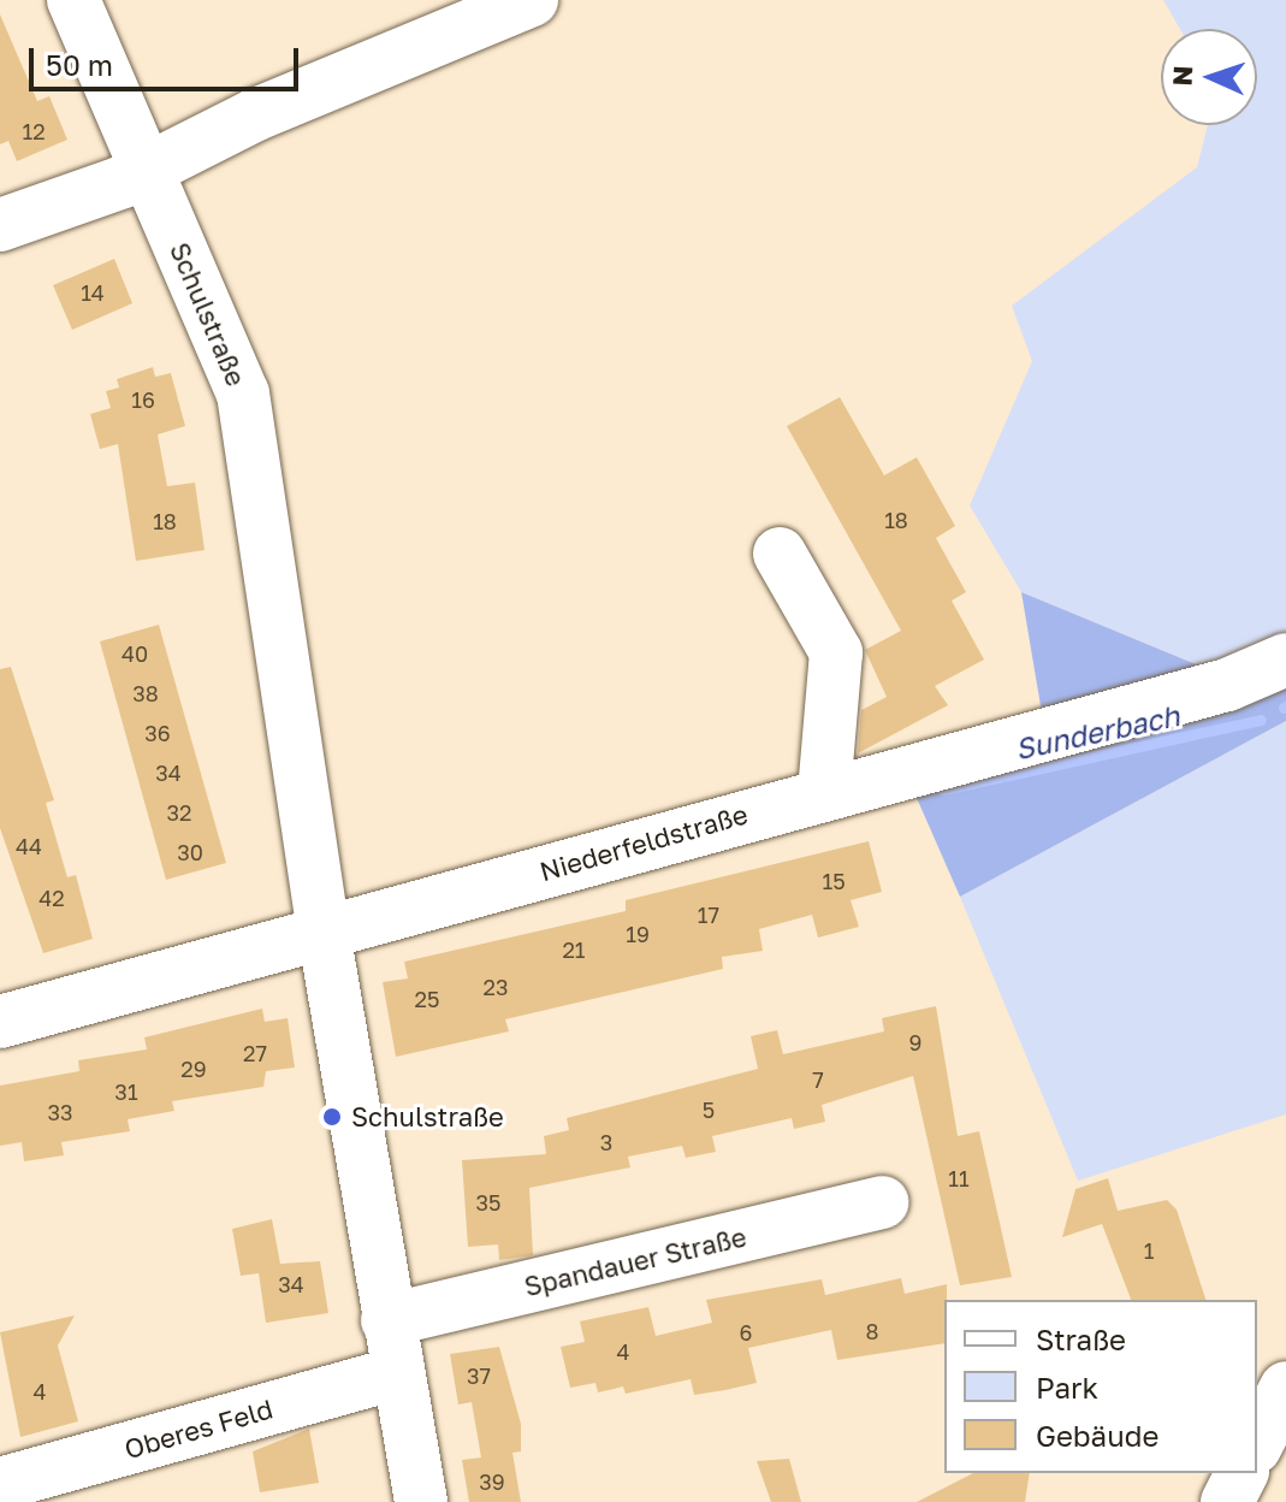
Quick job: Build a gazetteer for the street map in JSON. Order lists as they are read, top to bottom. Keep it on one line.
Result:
{"streets":{"street":["Schulstraße","Niederfeldstraße","Spandauer Straße","Oberes Feld"]},"crossings":[["Schulstraße","Niederfeldstraße"],["Schulstraße","Spandauer Straße"],["Schulstraße","Oberes Feld"]],"water":["Sunderbach"],"places":["Schulstraße"],"house_numbers":["12","14","16","18","18","40","38","36","34","32","44","30","15","42","17","19","21","23","25","9","27","29","7","31","5","33","3","11","35","1","34","8","6","4","37","4","39"],"legend":["Straße","Park","Gebäude"],"scale_bar":"50 m","north":"left"}
